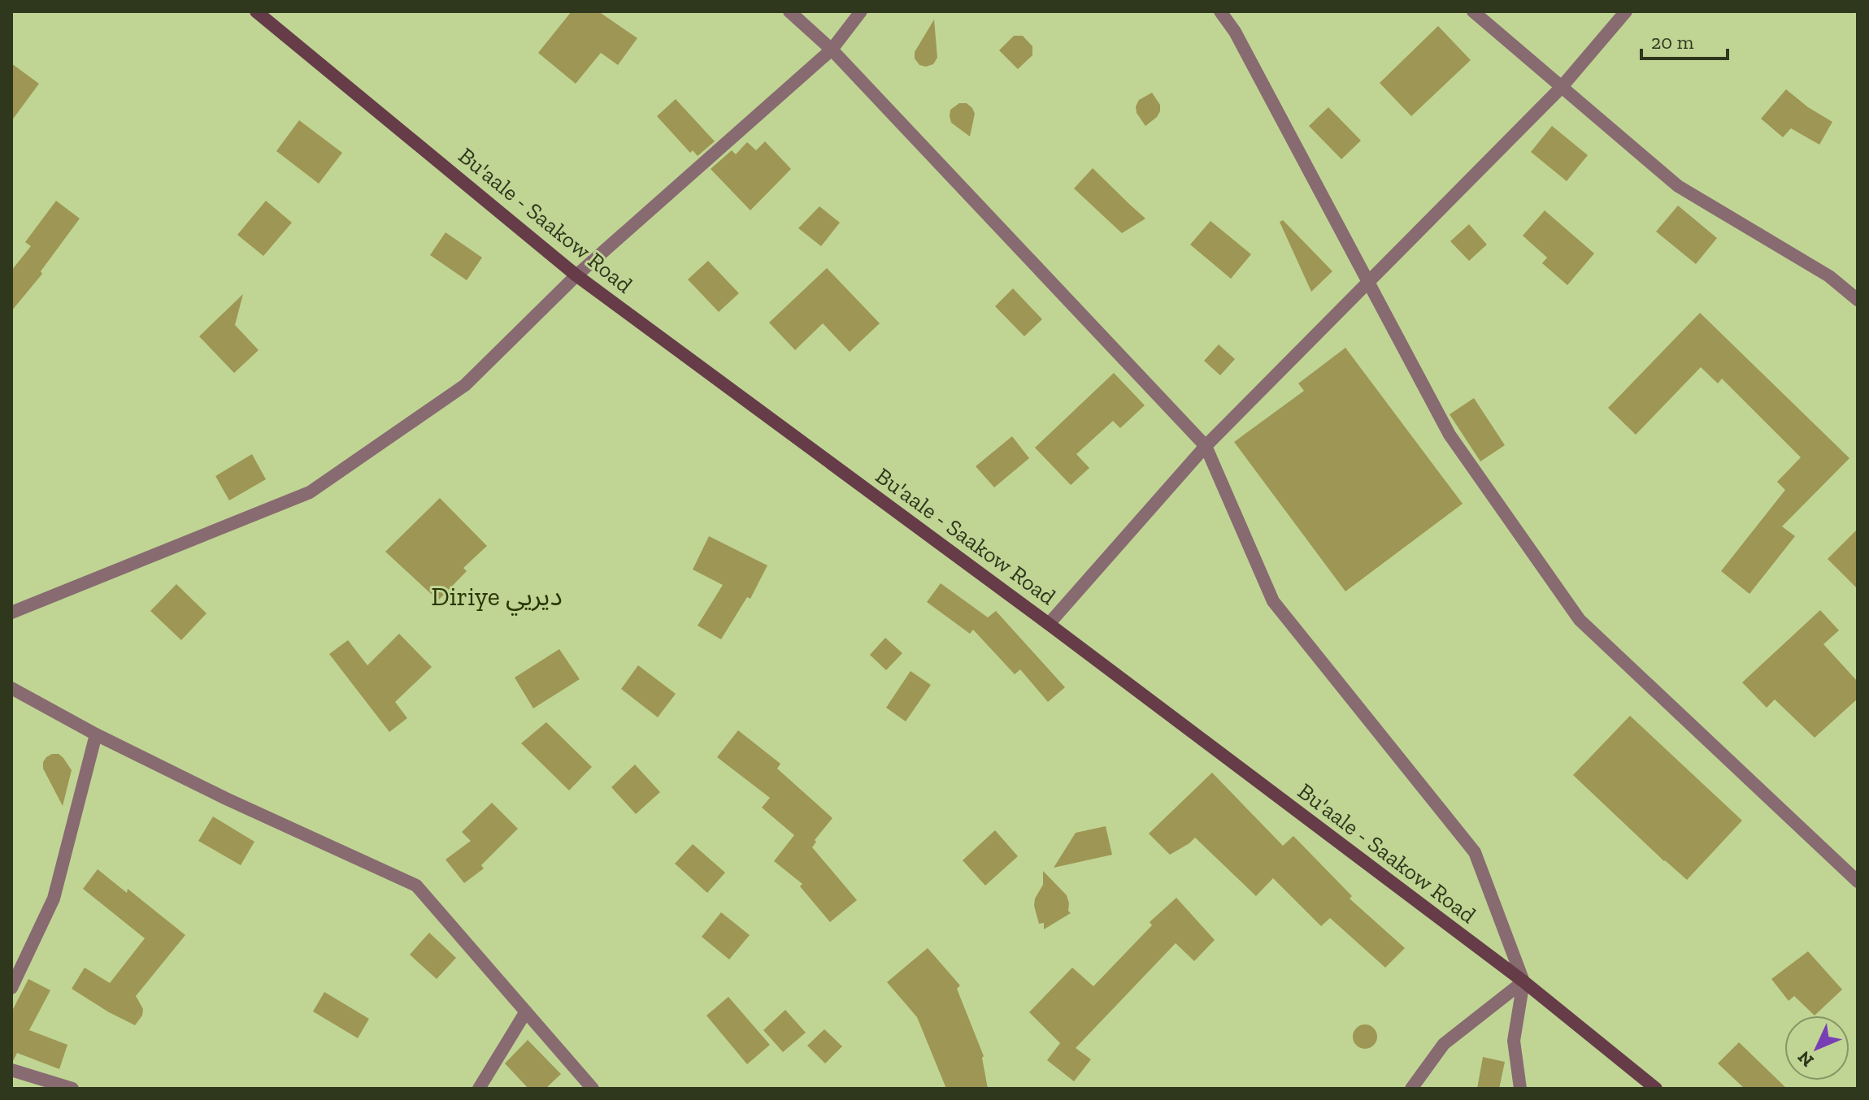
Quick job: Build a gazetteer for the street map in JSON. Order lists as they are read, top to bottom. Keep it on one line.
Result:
{"streets":{"main road":["Bu'aale - Saakow Road"]},"districts":["Diriye ديريي"],"scale_bar":"20 m","north":"bottom left"}
